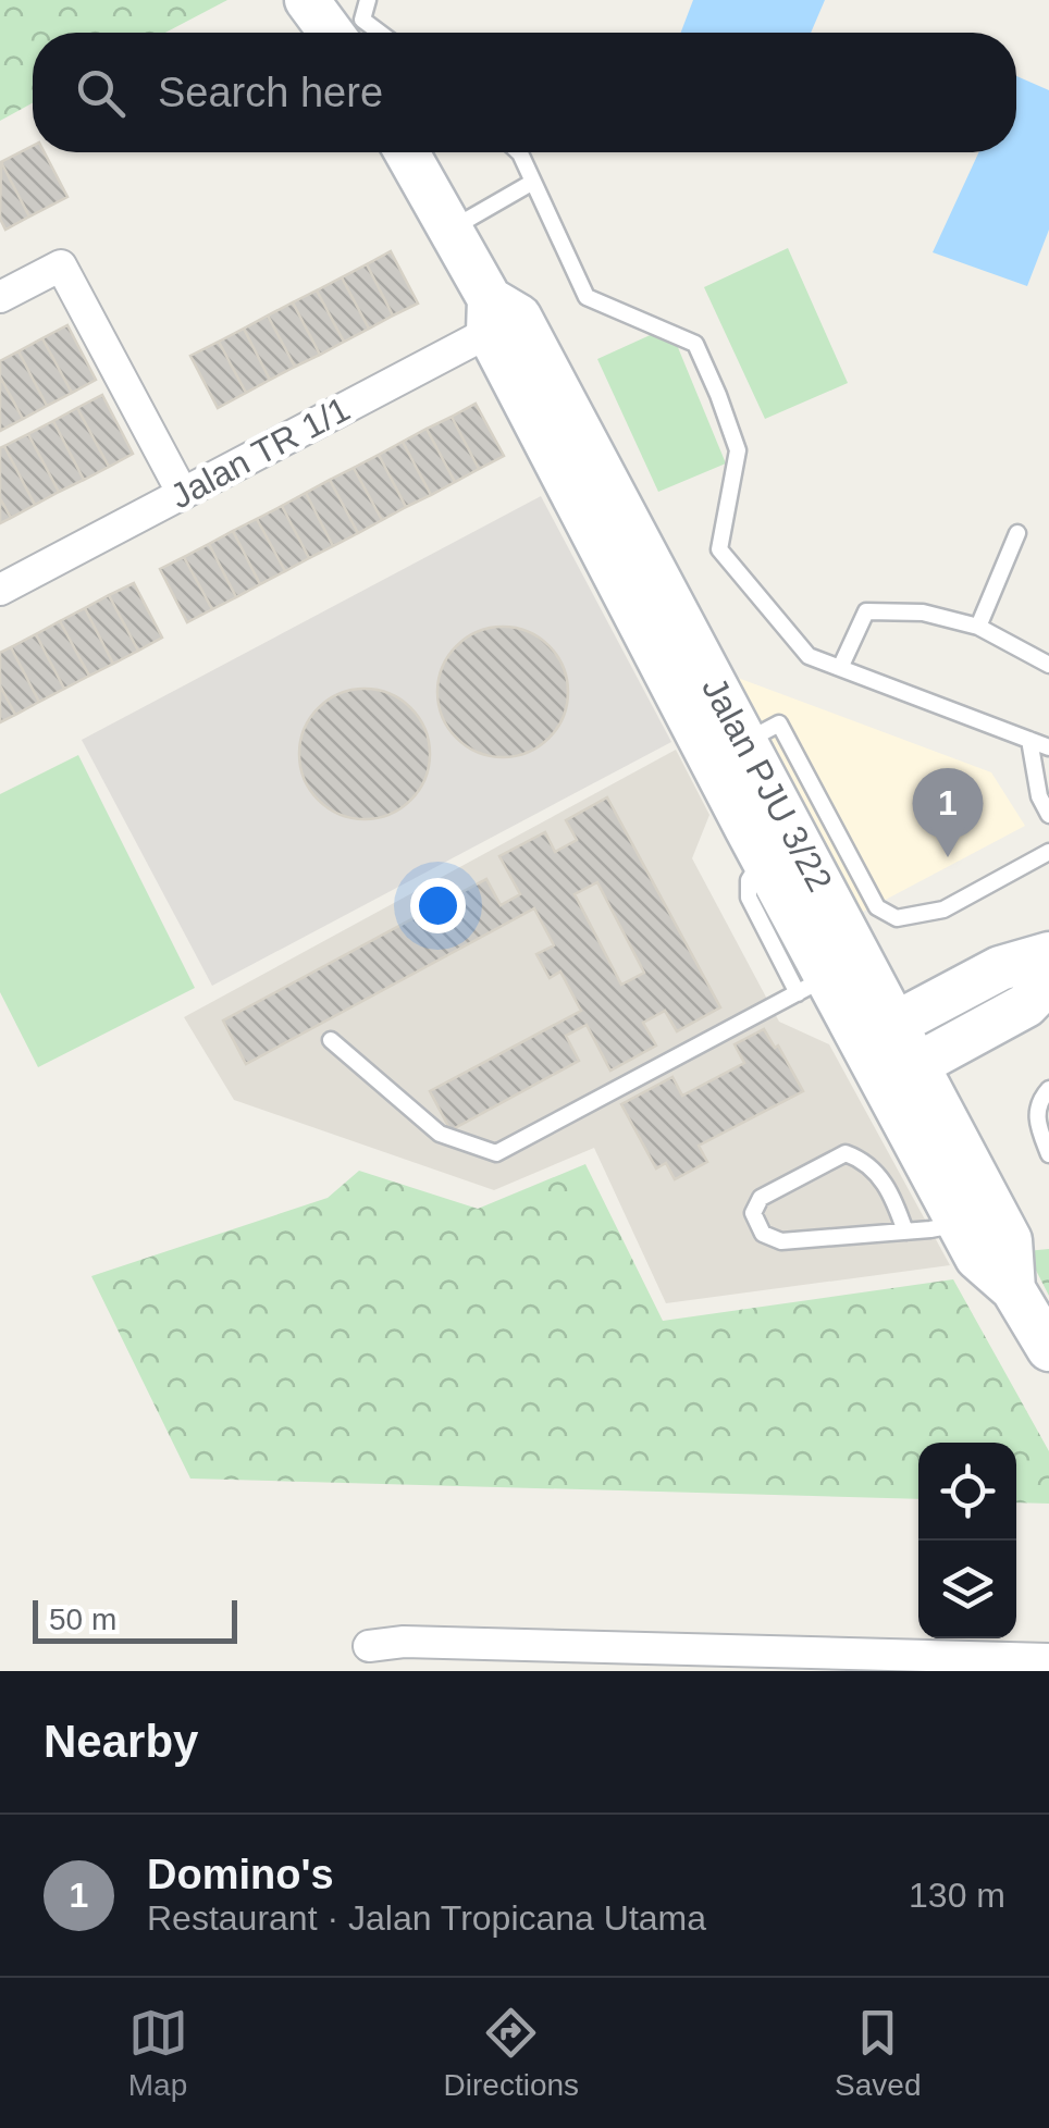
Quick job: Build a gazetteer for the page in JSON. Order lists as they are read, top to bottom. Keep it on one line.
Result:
{"streets":{"street":["Jalan TR 1/1","Jalan PJU 3/22"]},"crossings":[["Jalan TR 1/1","Jalan PJU 3/22"]],"scale_bar":"50 m","page":{"search":"Search here","pins":"1","scale":"50 m","heading":"Nearby","list":[{"mark":"1","name":"Domino's","note":"Restaurant · Jalan Tropicana Utama","value":"130 m"}],"nav":["Map","Directions","Saved"]}}
